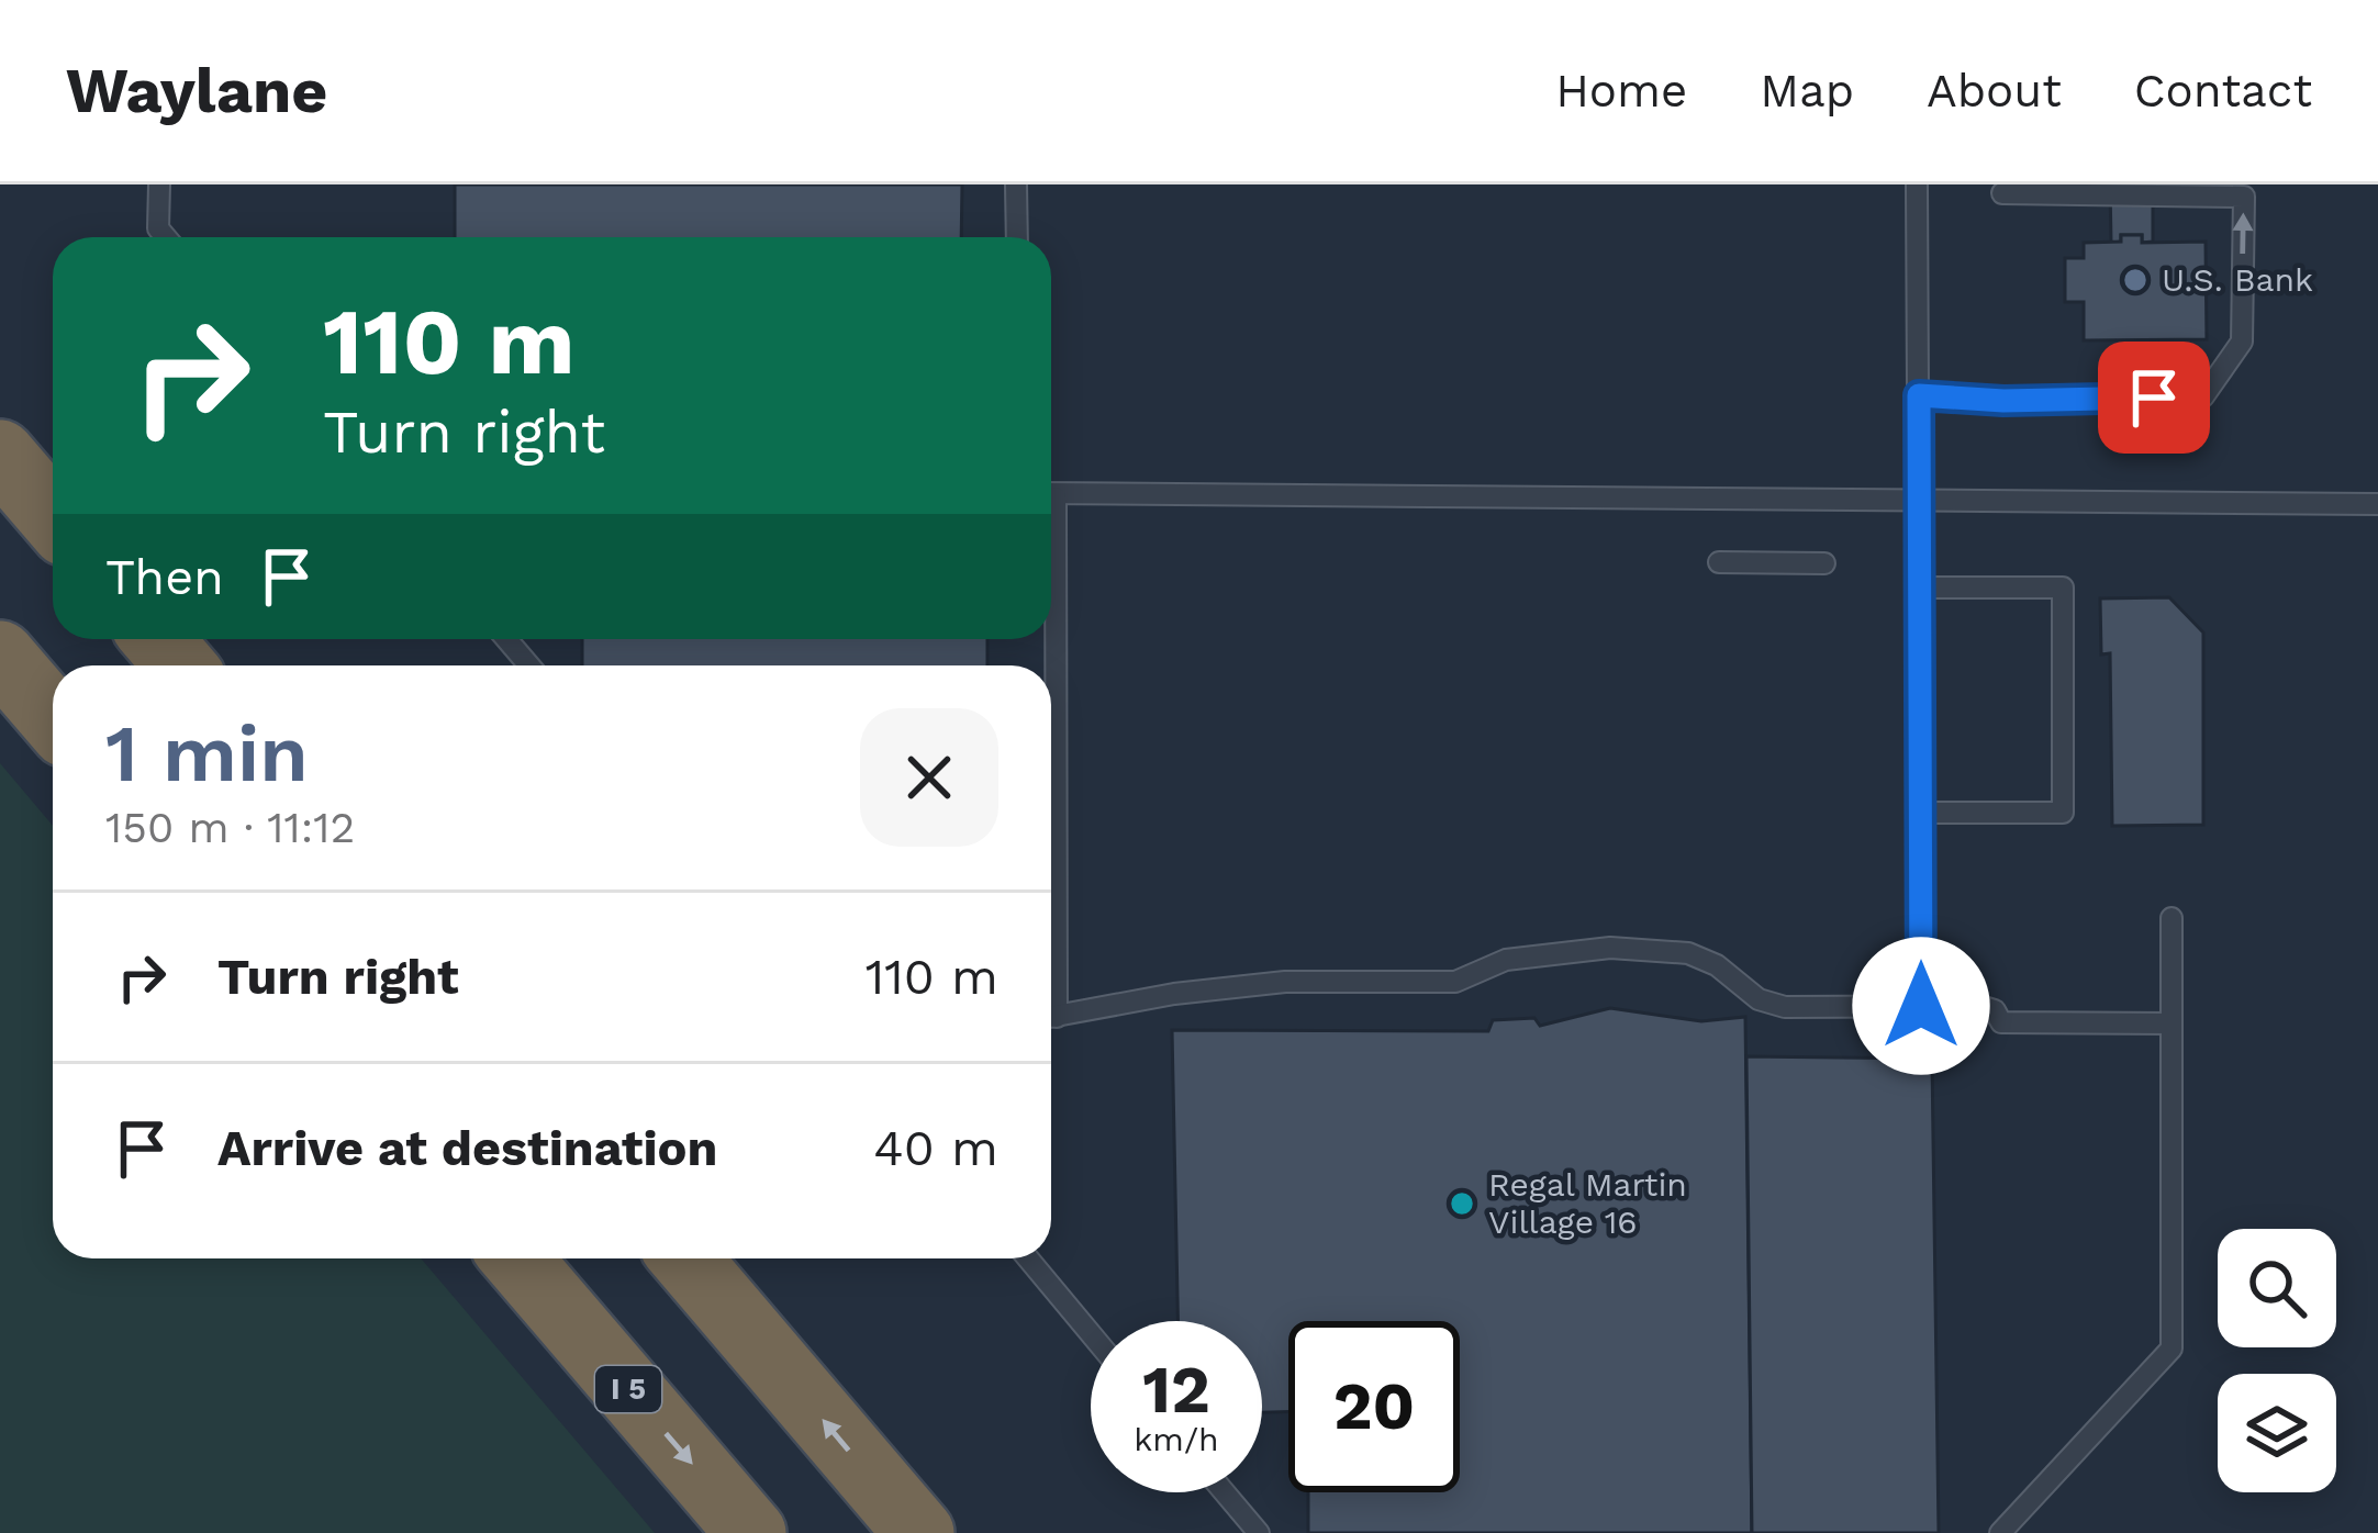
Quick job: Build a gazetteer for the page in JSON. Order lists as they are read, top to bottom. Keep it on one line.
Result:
{"streets":{"highway":["I 5"]},"places":["U.S. Bank","Regal Martin Village 16"],"page":{"header":"Waylane","nav":["Home","Map","About","Contact"],"turn":["110 m","Turn right"],"then":"Then","heading":["1 min","150 m · 11:12"],"list":[{"name":"Turn right","value":"110 m"},{"name":"Arrive at destination","value":"40 m"}],"speed":"12 km/h","limit":"20"}}
